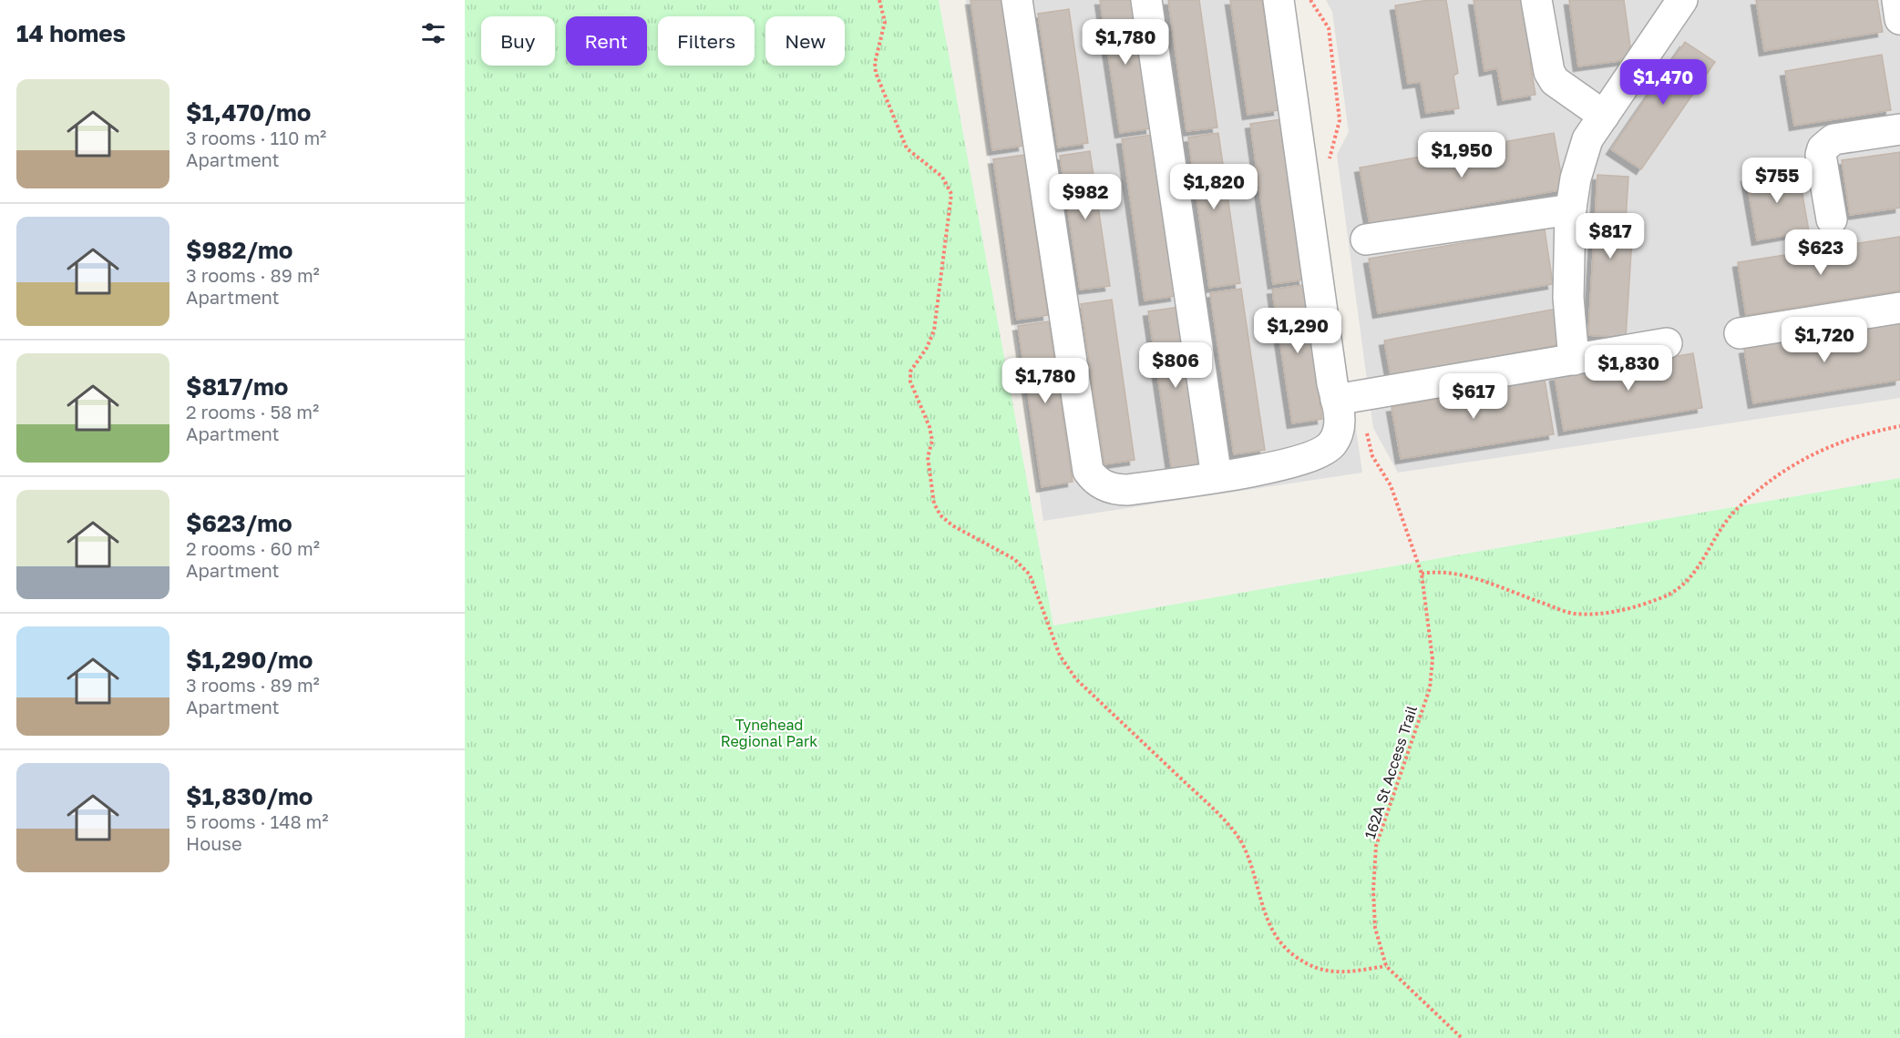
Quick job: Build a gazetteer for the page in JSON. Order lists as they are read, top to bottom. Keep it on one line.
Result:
{"streets":{"path":["162A St Access Trail"]},"parks":["Tynehead Regional Park"],"page":{"heading":"14 homes","chip":["Buy","Rent","Filters","New"],"price":["$1,780","$1,470","$1,950","$755","$1,820","$982","$817","$623","$1,290","$1,720","$806","$1,830","$1,780","$617"],"list":[{"name":"$1,470/mo","note":"3 rooms · 110 m² · Apartment"},{"name":"$982/mo","note":"3 rooms · 89 m² · Apartment"},{"name":"$817/mo","note":"2 rooms · 58 m² · Apartment"},{"name":"$623/mo","note":"2 rooms · 60 m² · Apartment"},{"name":"$1,290/mo","note":"3 rooms · 89 m² · Apartment"},{"name":"$1,830/mo","note":"5 rooms · 148 m² · House"}]}}
